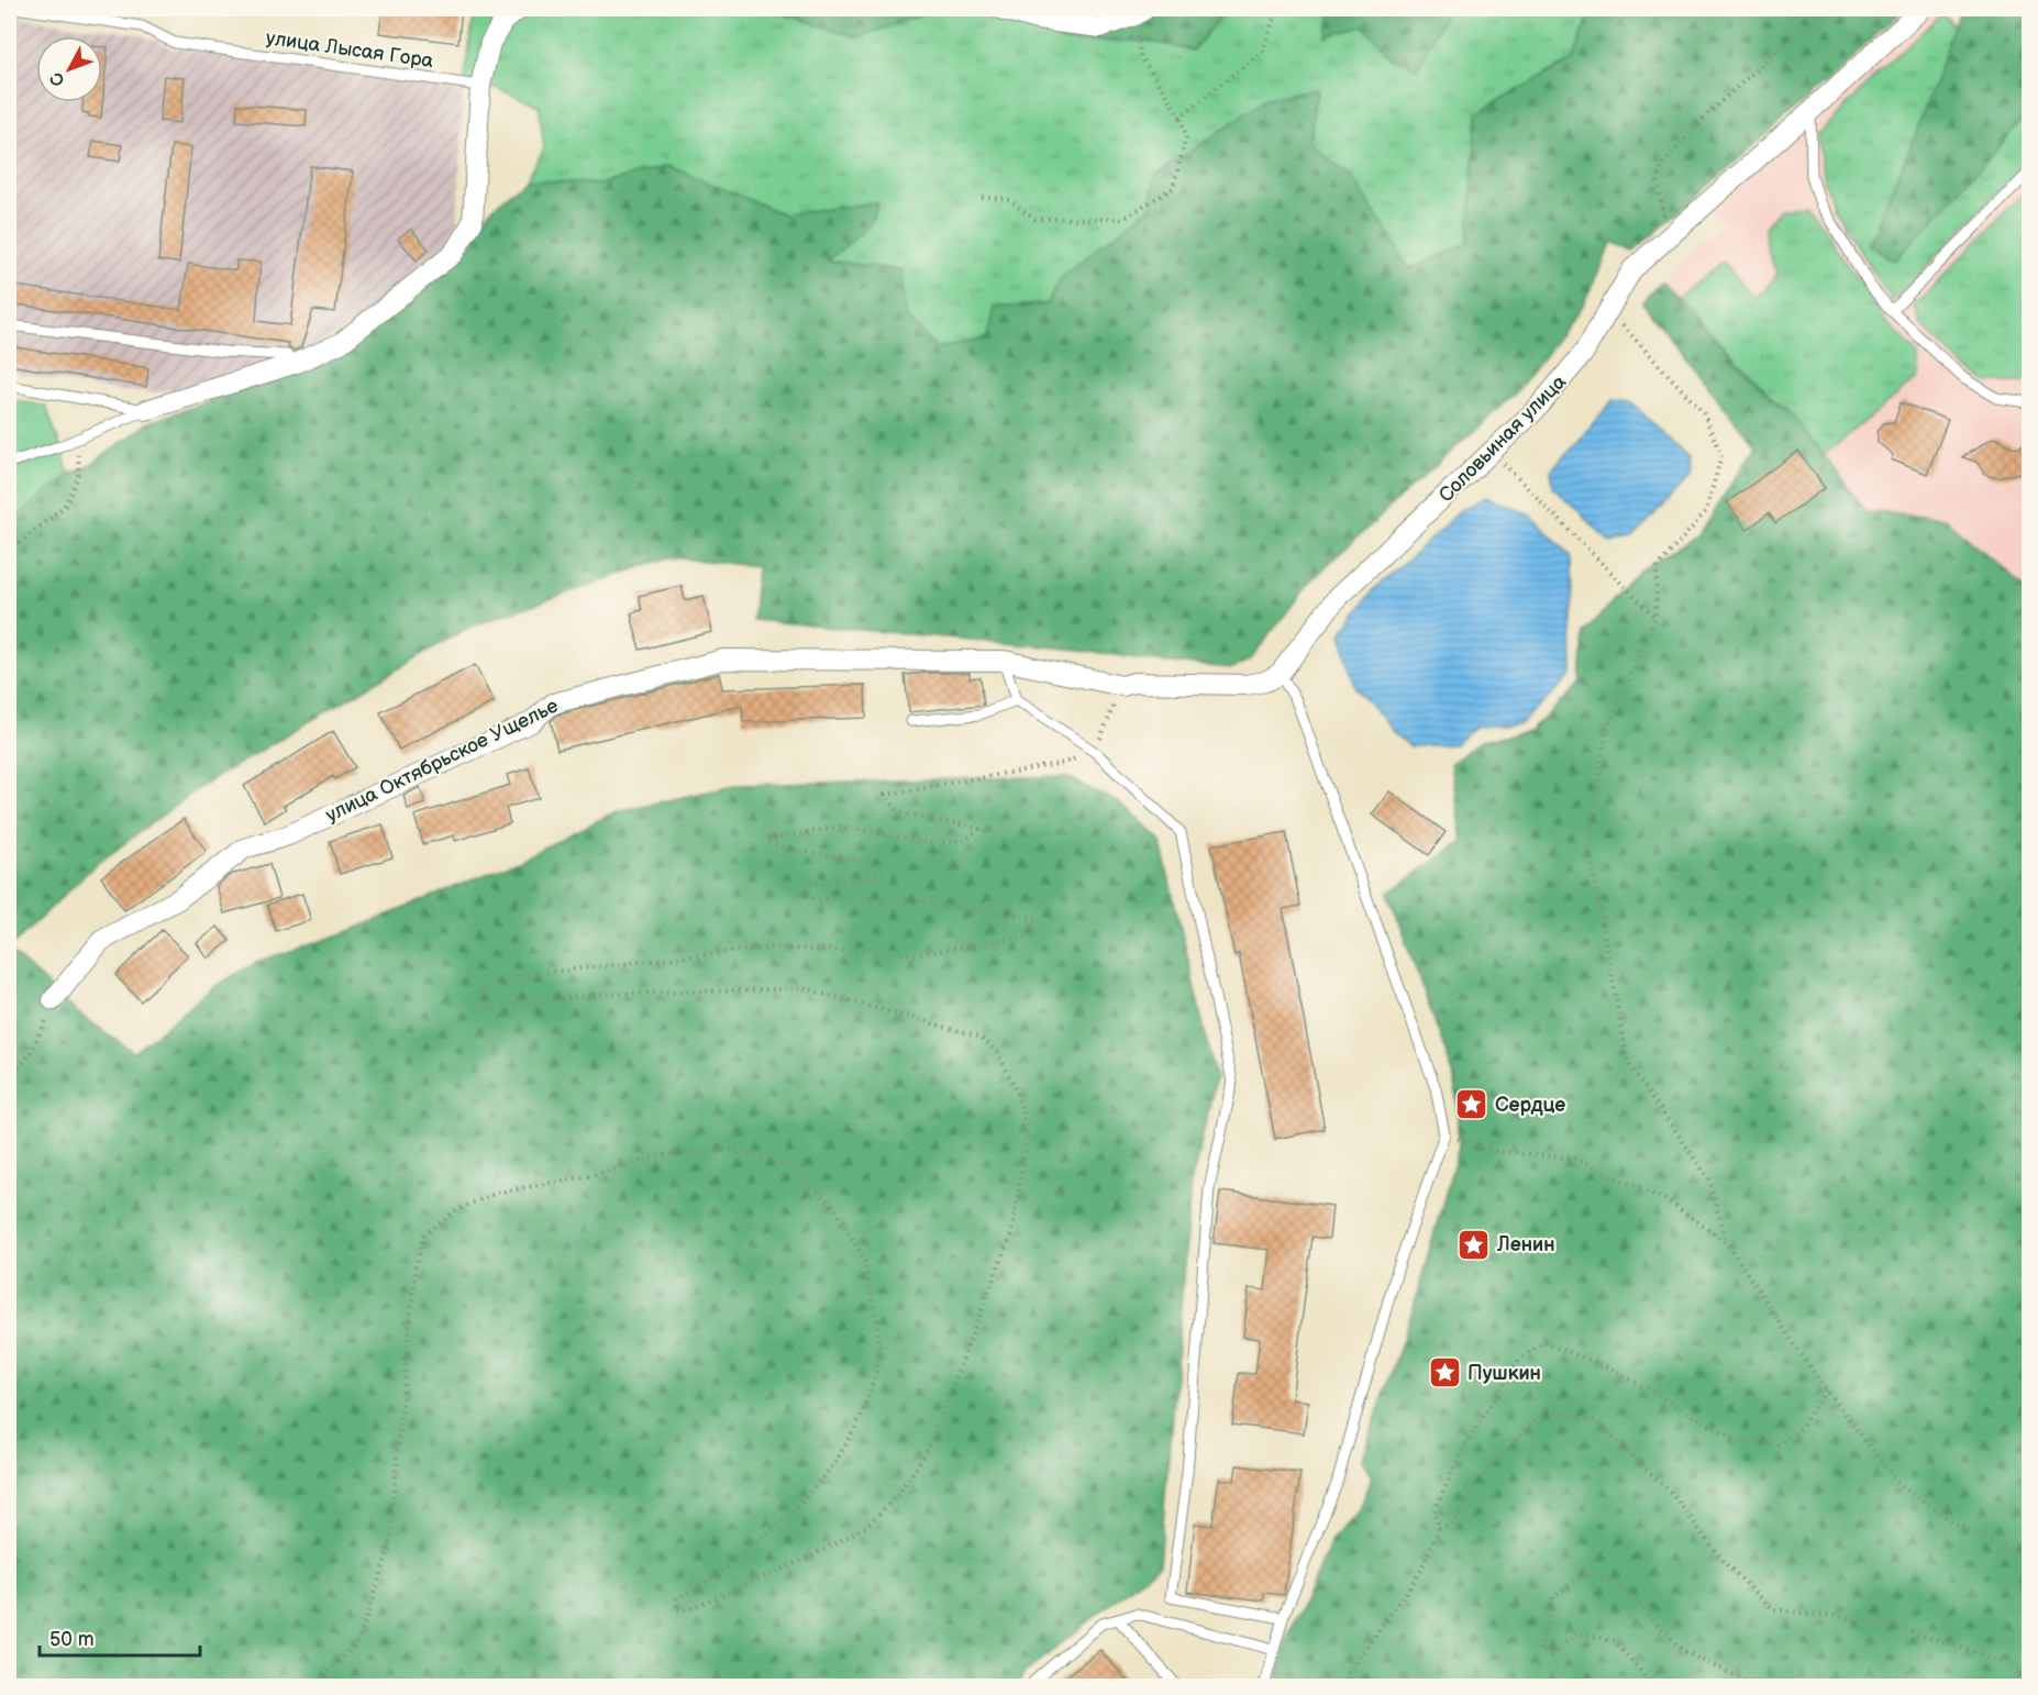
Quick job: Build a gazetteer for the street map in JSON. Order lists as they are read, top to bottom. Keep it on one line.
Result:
{"streets":{"street":["Соловьиная улица","улица Октябрьское Ущелье"],"lane":["улица Лысая Гора"]},"places":{"place":["Сердце","Ленин","Пушкин"]},"scale_bar":"50 m","north":"bottom left"}
